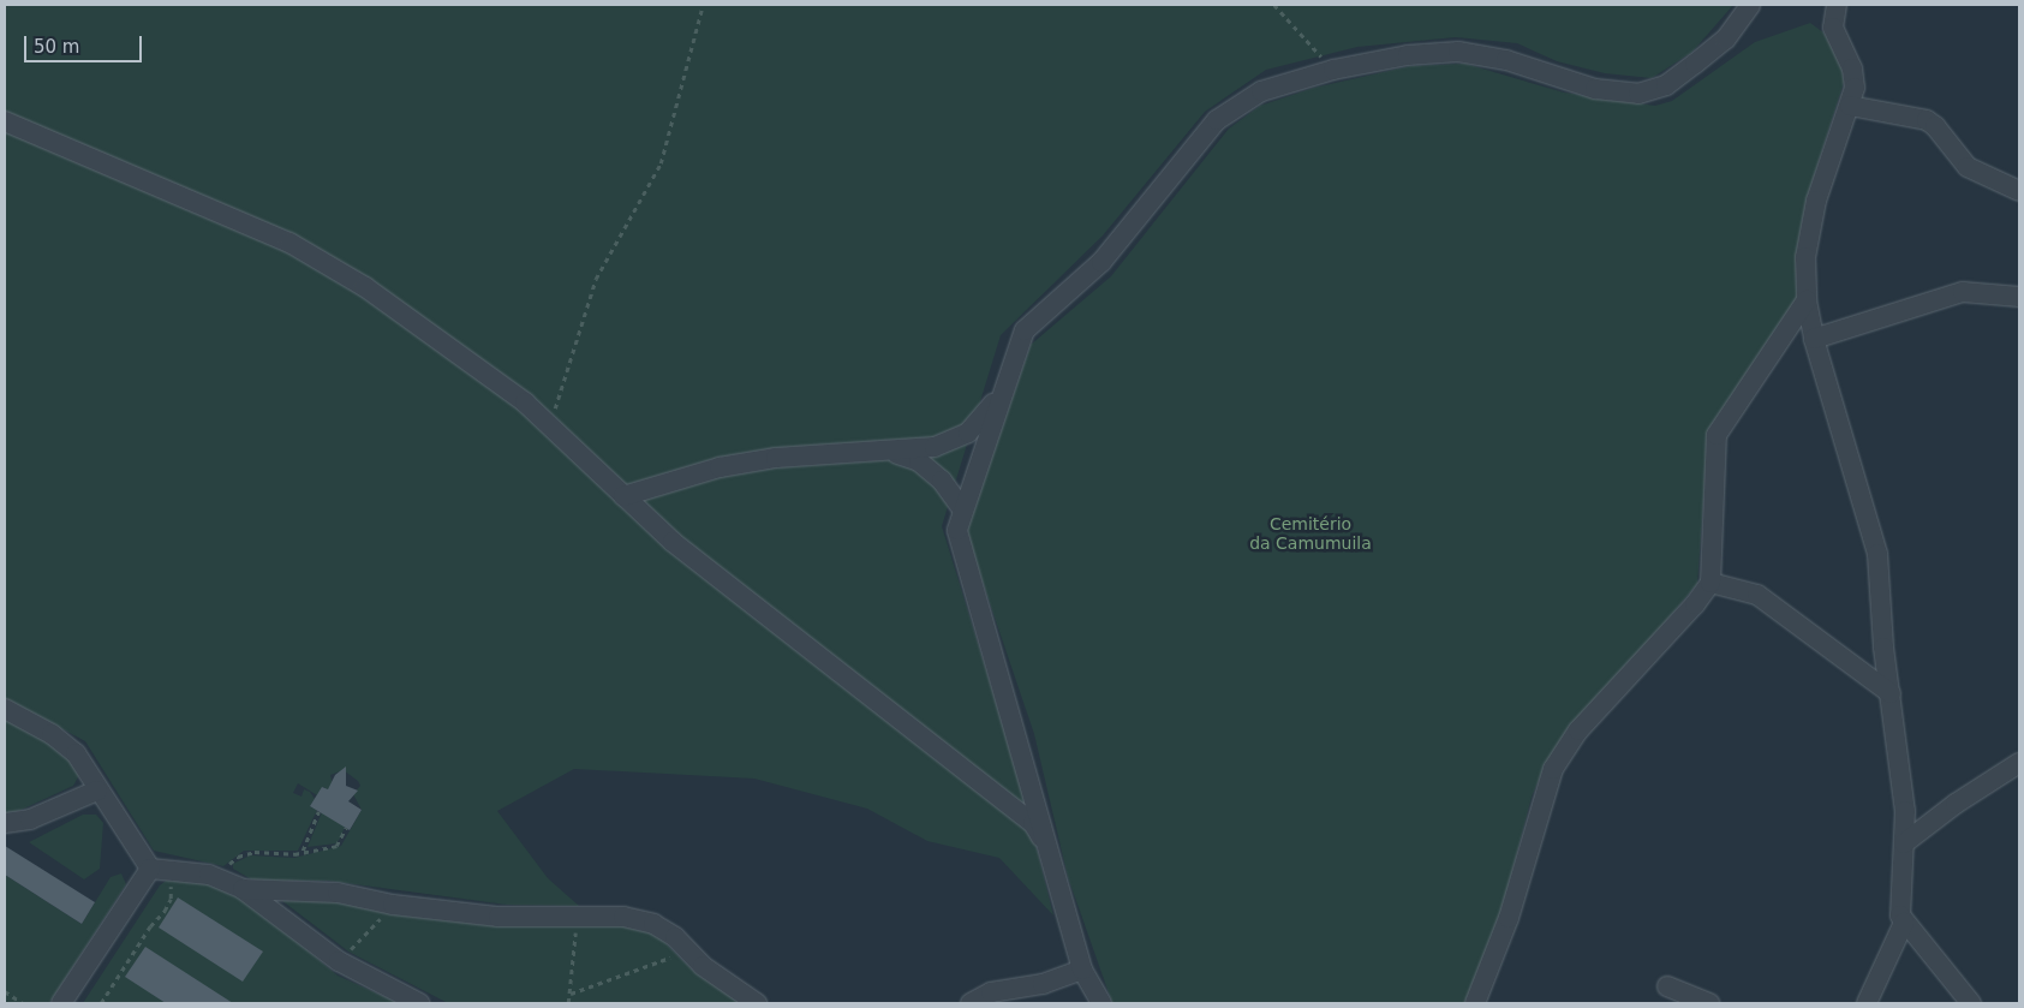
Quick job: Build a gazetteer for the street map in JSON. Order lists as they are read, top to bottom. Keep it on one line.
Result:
{"parks":["Cemitério da Camumuila"],"scale_bar":"50 m"}
